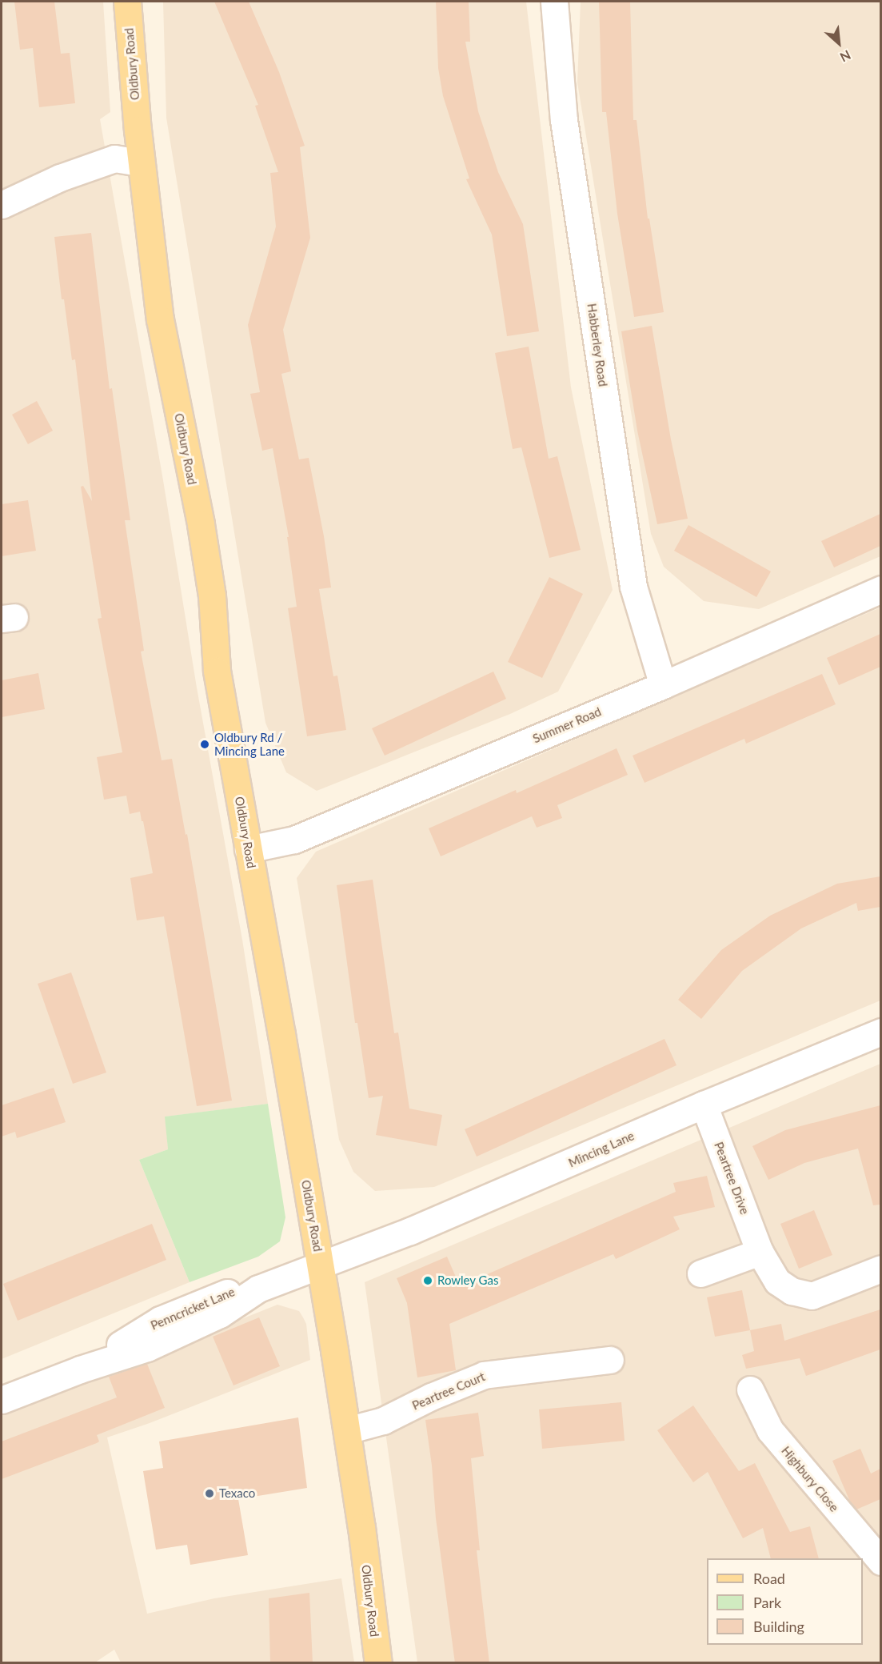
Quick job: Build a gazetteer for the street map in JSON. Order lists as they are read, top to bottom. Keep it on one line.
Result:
{"streets":{"main road":["Oldbury Road"],"street":["Habberley Road","Summer Road","Mincing Lane","Peartree Drive","Penncricket Lane","Peartree Court","Highbury Close"]},"crossings":[["Oldbury Road","Summer Road"],["Oldbury Road","Mincing Lane"],["Oldbury Road","Penncricket Lane"],["Oldbury Road","Peartree Court"],["Habberley Road","Summer Road"],["Mincing Lane","Peartree Drive"],["Mincing Lane","Penncricket Lane"]],"places":["Oldbury Rd / Mincing Lane","Rowley Gas","Texaco"],"legend":["Road","Park","Building"],"north":"bottom right"}
